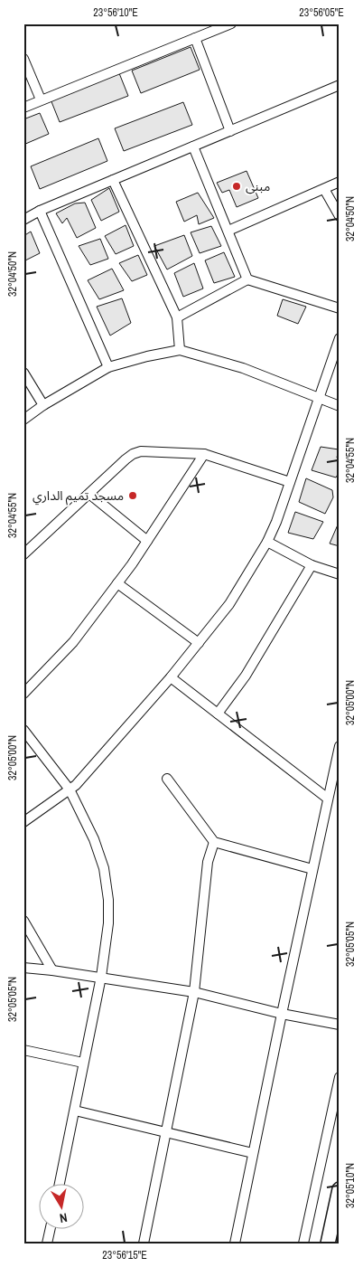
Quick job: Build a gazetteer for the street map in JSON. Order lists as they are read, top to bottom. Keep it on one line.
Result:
{"places":["مبنى","مسجد تميم الداري"],"north":"bottom","coordinates":["23°56'10\"E","23°56'05\"E","32°04'50\"N","32°04'55\"N","32°05'00\"N","32°05'05\"N","32°05'10\"N","23°56'15\"E"]}
